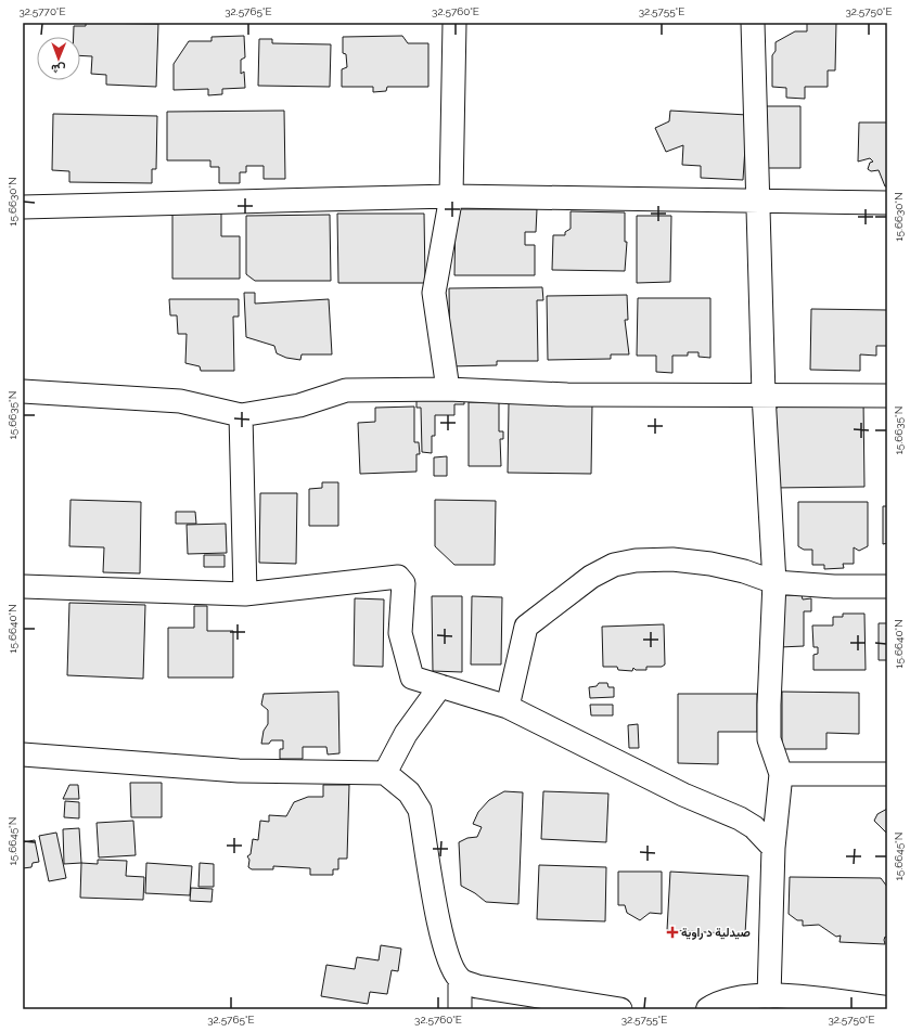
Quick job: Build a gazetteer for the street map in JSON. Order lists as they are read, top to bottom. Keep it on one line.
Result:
{"places":{"health":["صيدلية د راوية"]},"north":"bottom","coordinates":["32.5770°E","32.5765°E","32.5760°E","32.5755°E","32.5750°E","15.6630°N","15.6635°N","15.6640°N","15.6645°N"]}
